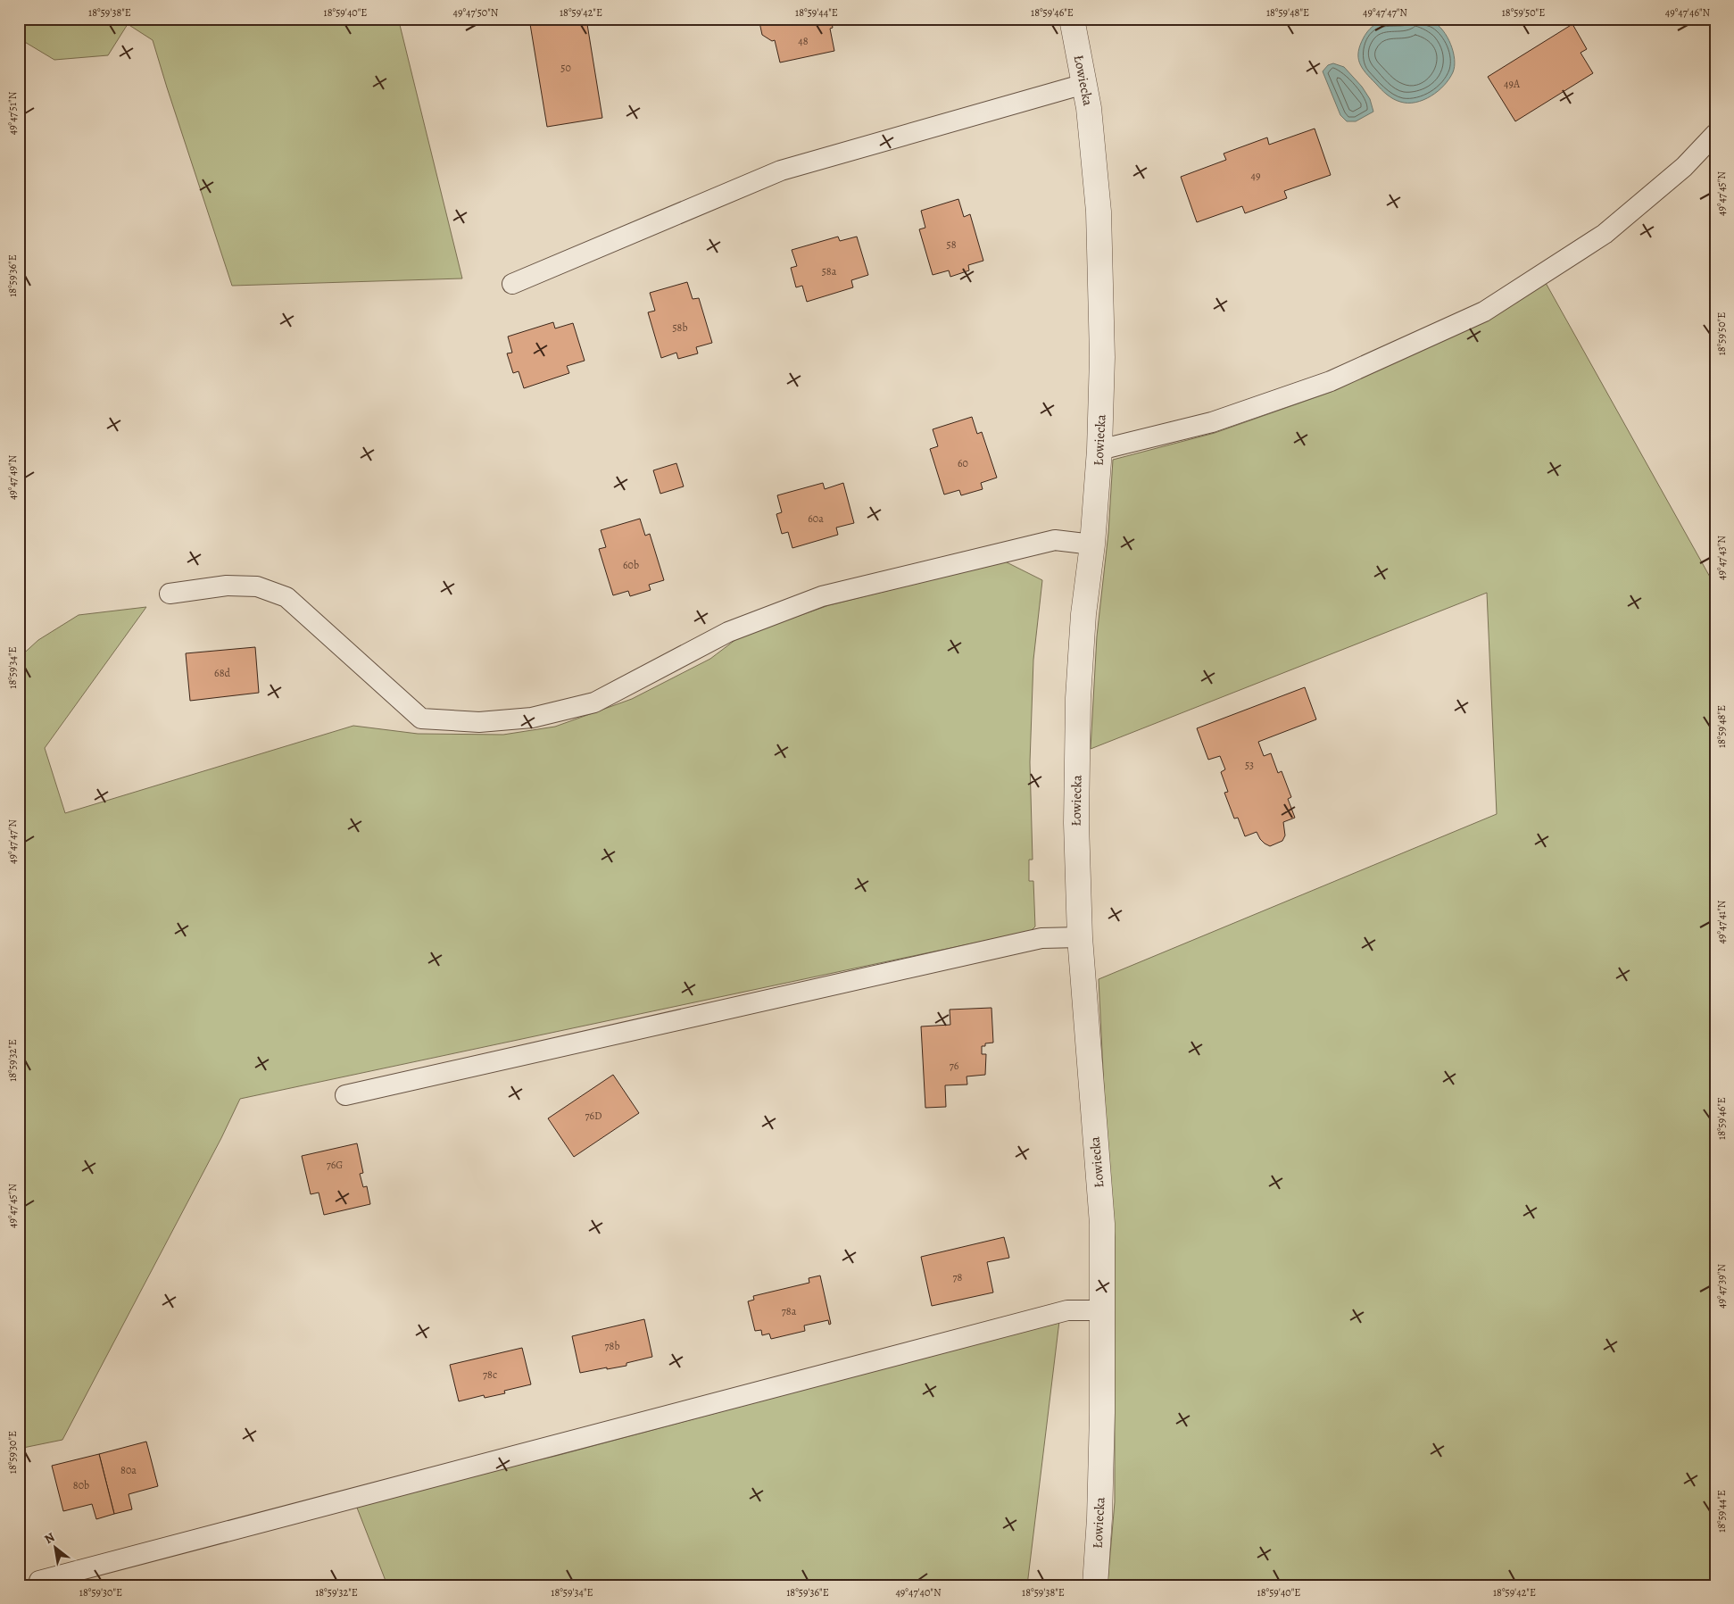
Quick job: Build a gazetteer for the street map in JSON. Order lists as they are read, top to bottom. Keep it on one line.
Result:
{"streets":{"street":["Łowiecka"]},"house_numbers":["48","50","49A","49","58","58a","58b","60","60a","60b","68d","53","76","76D","76G","78","78a","78b","78c","80a","80b"],"north":"top left","coordinates":["18°59'38\"E","18°59'40\"E","49°47'50\"N","18°59'42\"E","18°59'44\"E","18°59'46\"E","18°59'48\"E","49°47'47\"N","18°59'50\"E","49°47'46\"N","49°47'51\"N","49°47'45\"N","18°59'36\"E","49°47'49\"N","49°47'43\"N","18°59'34\"E","49°47'41\"N","18°59'32\"E","49°47'39\"N","18°59'30\"E","49°47'40\"N"]}
